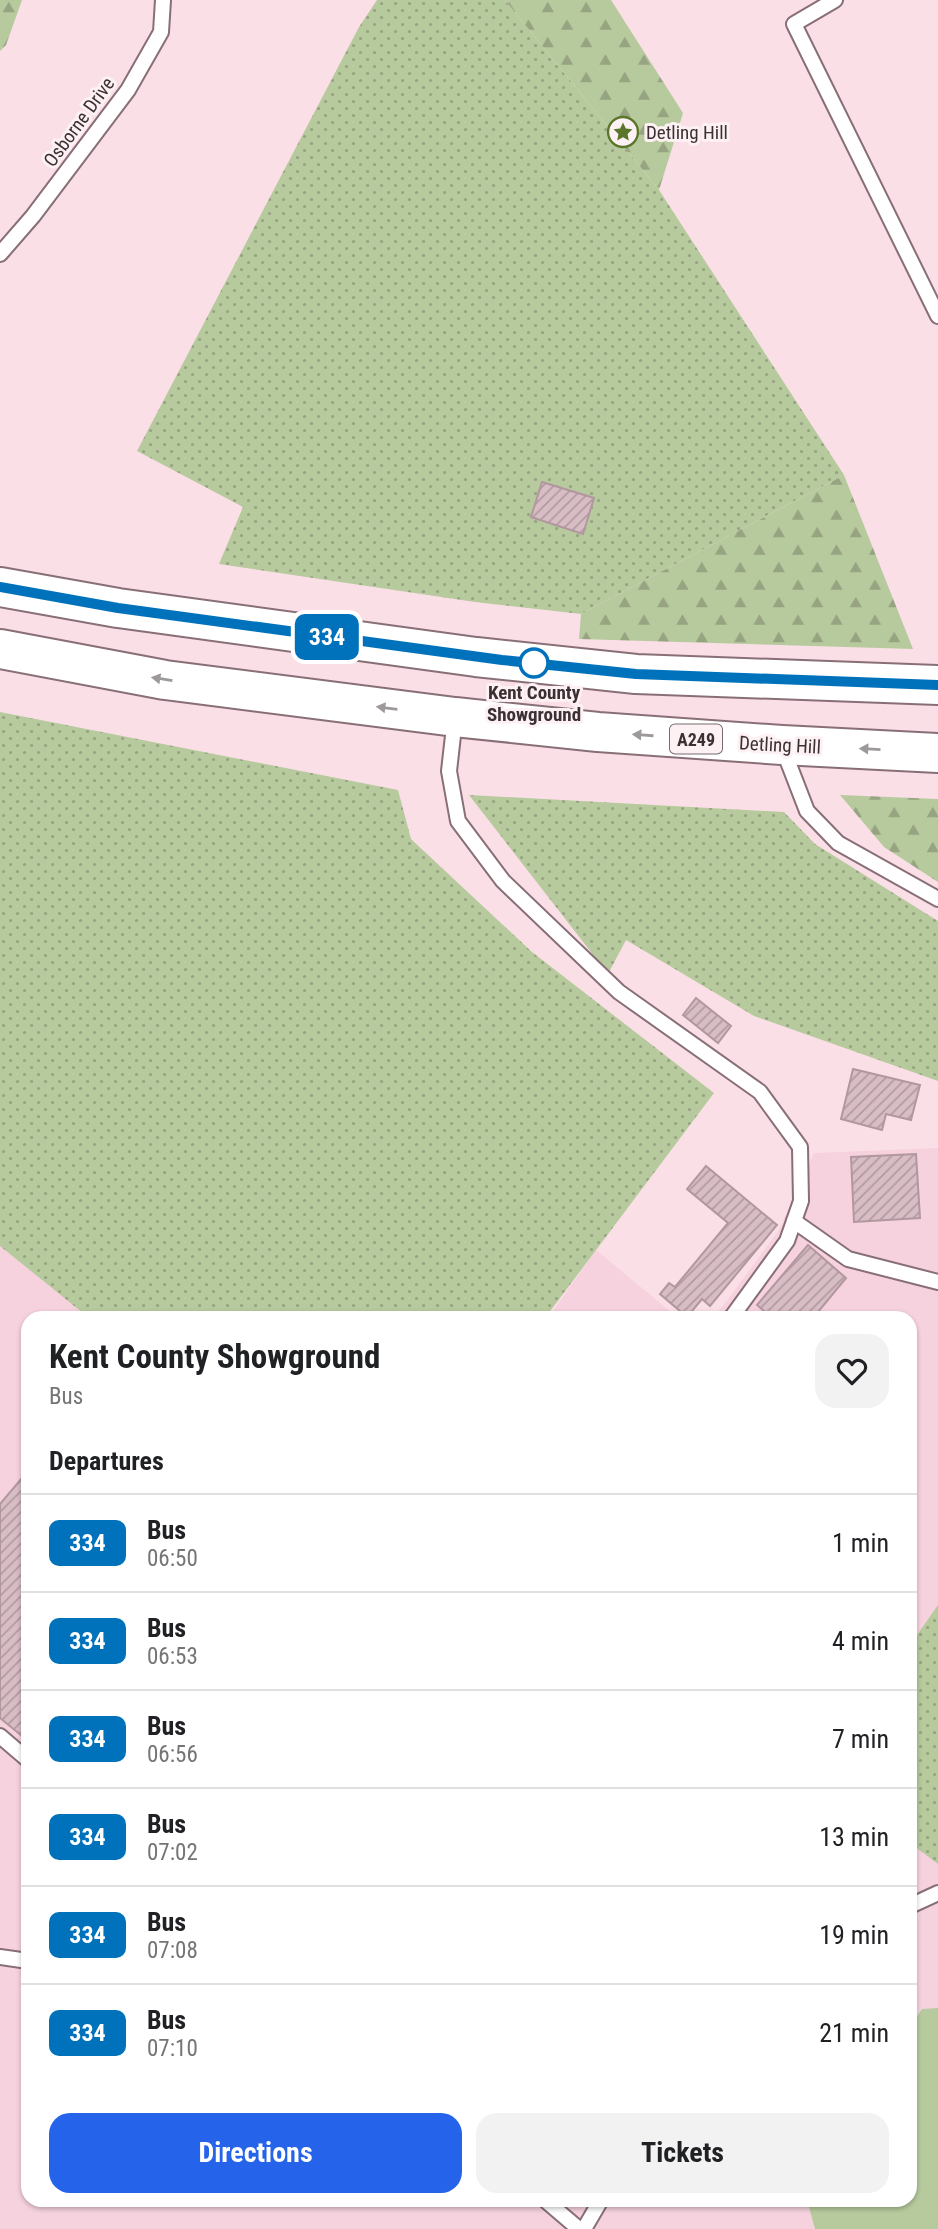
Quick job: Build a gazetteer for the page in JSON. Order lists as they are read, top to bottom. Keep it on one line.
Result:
{"streets":{"highway":["A249","Detling Hill"],"lane":["Osborne Drive"]},"crossings":[["A249","Detling Hill"]],"places":{"place":["Detling Hill"],"other":["Kent County Showground"]},"lines":["bus line 334"],"page":{"on_map":"334","heading":[["Kent County Showground","Bus"],"Departures"],"list":[{"mark":"334","name":"Bus","note":"06:50","value":"1 min"},{"mark":"334","name":"Bus","note":"06:53","value":"4 min"},{"mark":"334","name":"Bus","note":"06:56","value":"7 min"},{"mark":"334","name":"Bus","note":"07:02","value":"13 min"},{"mark":"334","name":"Bus","note":"07:08","value":"19 min"},{"mark":"334","name":"Bus","note":"07:10","value":"21 min"}],"buttons":["Directions","Tickets"]}}
